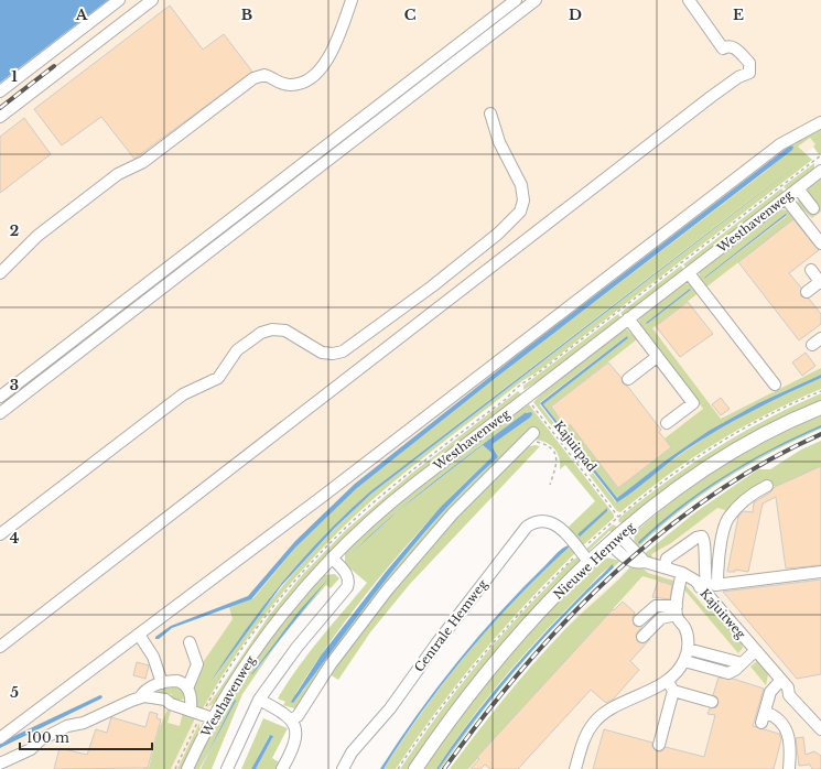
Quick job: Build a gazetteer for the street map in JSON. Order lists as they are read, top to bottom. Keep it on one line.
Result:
{"streets":{"main road":["Nieuwe Hemweg"],"street":["Westhavenweg","Kajuitweg","Centrale Hemweg"],"path":["Kajuitpad"]},"crossings":[["Westhavenweg","Kajuitpad"],["Nieuwe Hemweg","Kajuitweg"],["Nieuwe Hemweg","Centrale Hemweg"]],"scale_bar":"100 m","grid":{"columns":["A","B","C","D","E"],"rows":["1","2","3","4","5"]}}
